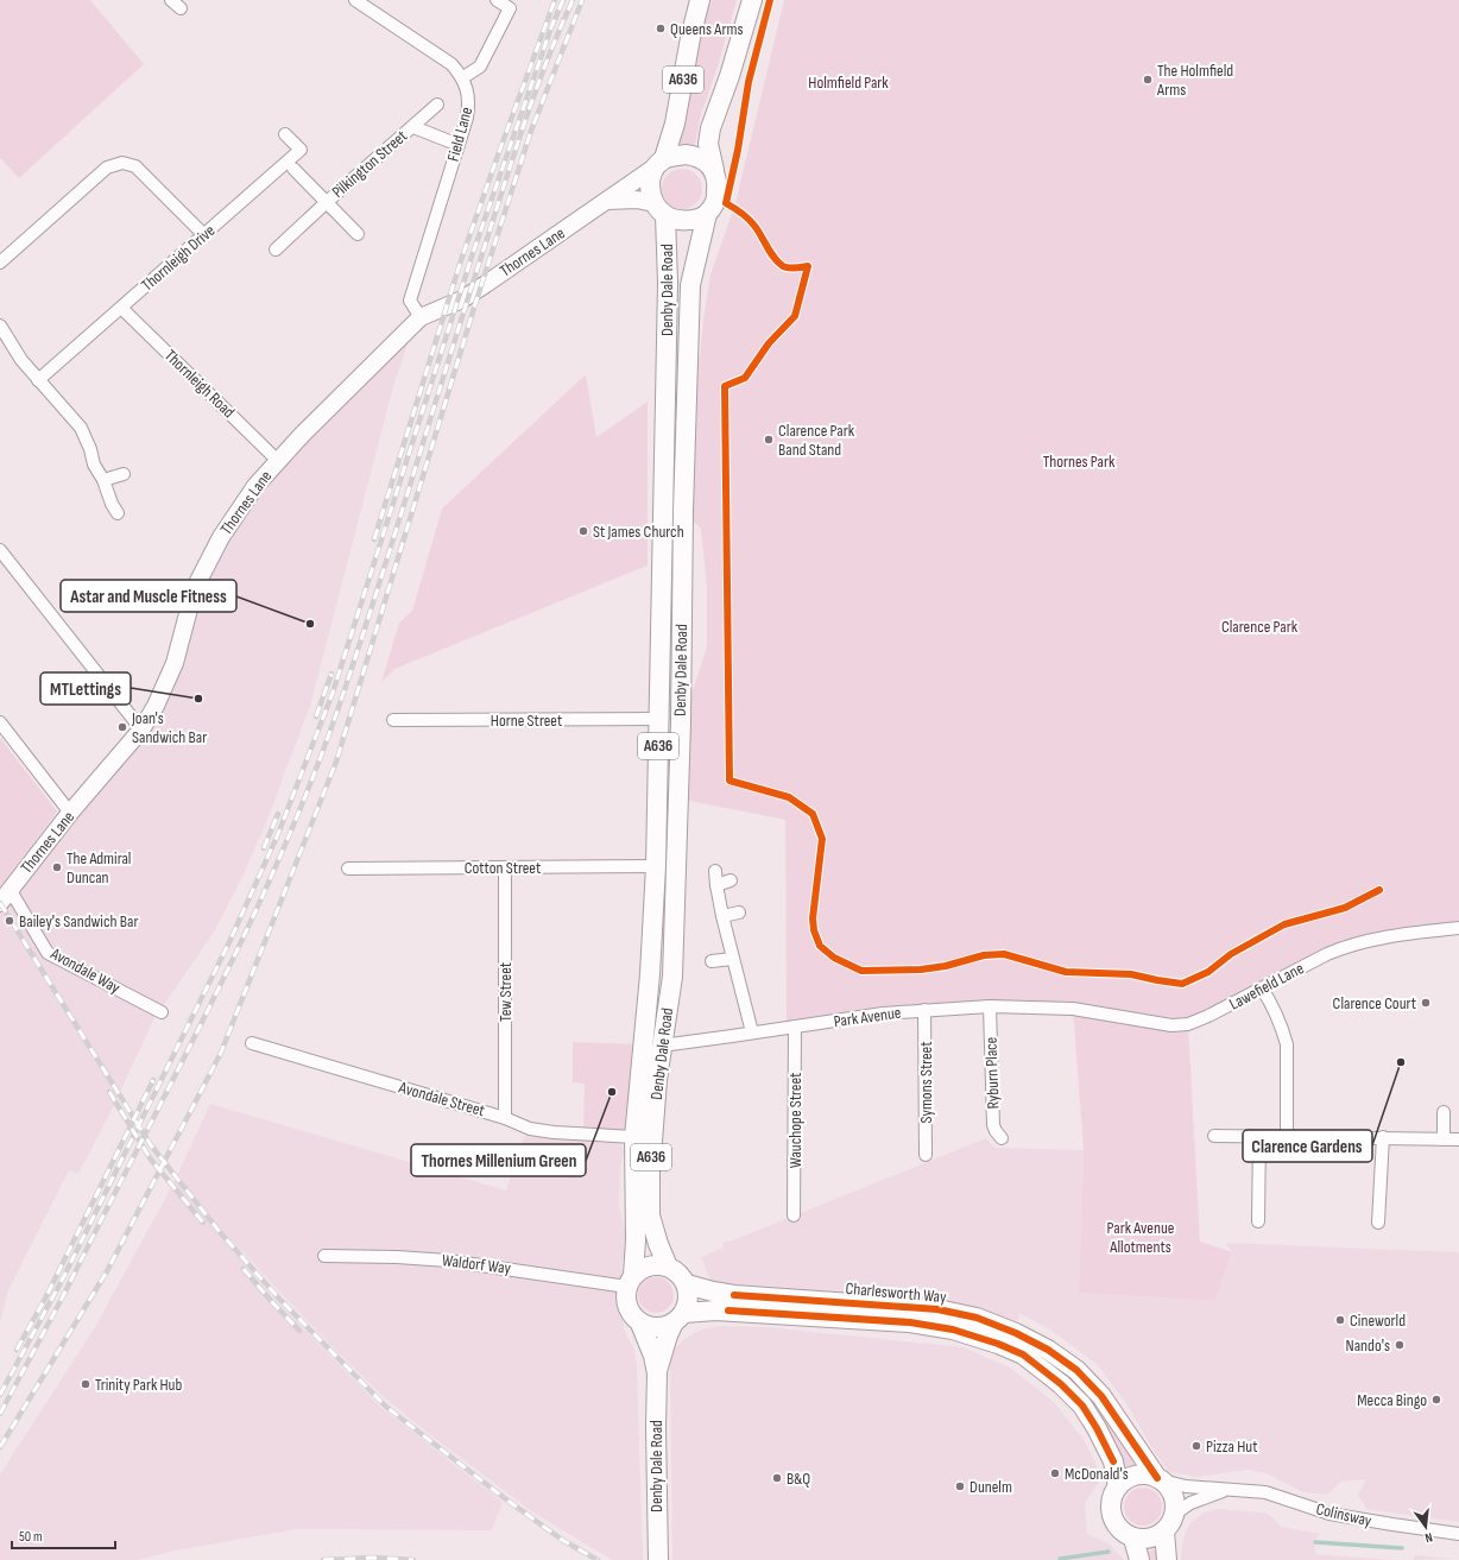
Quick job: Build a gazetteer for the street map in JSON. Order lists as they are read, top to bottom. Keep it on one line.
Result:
{"streets":{"main road":["A636","Denby Dale Road","Charlesworth Way"],"street":["Field Lane","Pilkington Street","Thornes Lane","Thornleigh Drive","Thornleigh Road","Horne Street","Cotton Street","Avondale Way","Lawefield Lane","Tew Street","Park Avenue","Ryburn Place","Symons Street","Avondale Street","Wauchope Street","Waldorf Way","Colinsway"]},"crossings":[["A636","Thornes Lane"],["A636","Denby Dale Road"],["A636","Waldorf Way"],["A636","Charlesworth Way"],["Field Lane","Pilkington Street"],["Field Lane","Thornes Lane"],["Thornes Lane","Denby Dale Road"],["Thornes Lane","Thornleigh Road"],["Thornes Lane","Avondale Way"],["Thornleigh Drive","Thornleigh Road"],["Denby Dale Road","Horne Street"],["Denby Dale Road","Cotton Street"],["Denby Dale Road","Park Avenue"],["Denby Dale Road","Avondale Street"],["Denby Dale Road","Waldorf Way"],["Denby Dale Road","Charlesworth Way"],["Cotton Street","Tew Street"],["Lawefield Lane","Park Avenue"],["Tew Street","Avondale Street"],["Park Avenue","Ryburn Place"],["Park Avenue","Symons Street"],["Park Avenue","Wauchope Street"],["Waldorf Way","Charlesworth Way"],["Charlesworth Way","Colinsway"]],"parks":["Holmfield Park","Thornes Park","Clarence Park","Park Avenue Allotments"],"places":["Queens Arms","The Holmfield Arms","Clarence Park Band Stand","St James Church","Astar and Muscle Fitness","MTLettings","Joan's Sandwich Bar","The Admiral Duncan","Bailey's Sandwich Bar","Clarence Court","Clarence Gardens","Thornes Millenium Green","Cineworld","Nando's","Trinity Park Hub","Mecca Bingo","Pizza Hut","McDonald's","B&Q","Dunelm"],"scale_bar":"50 m","north":"bottom"}
